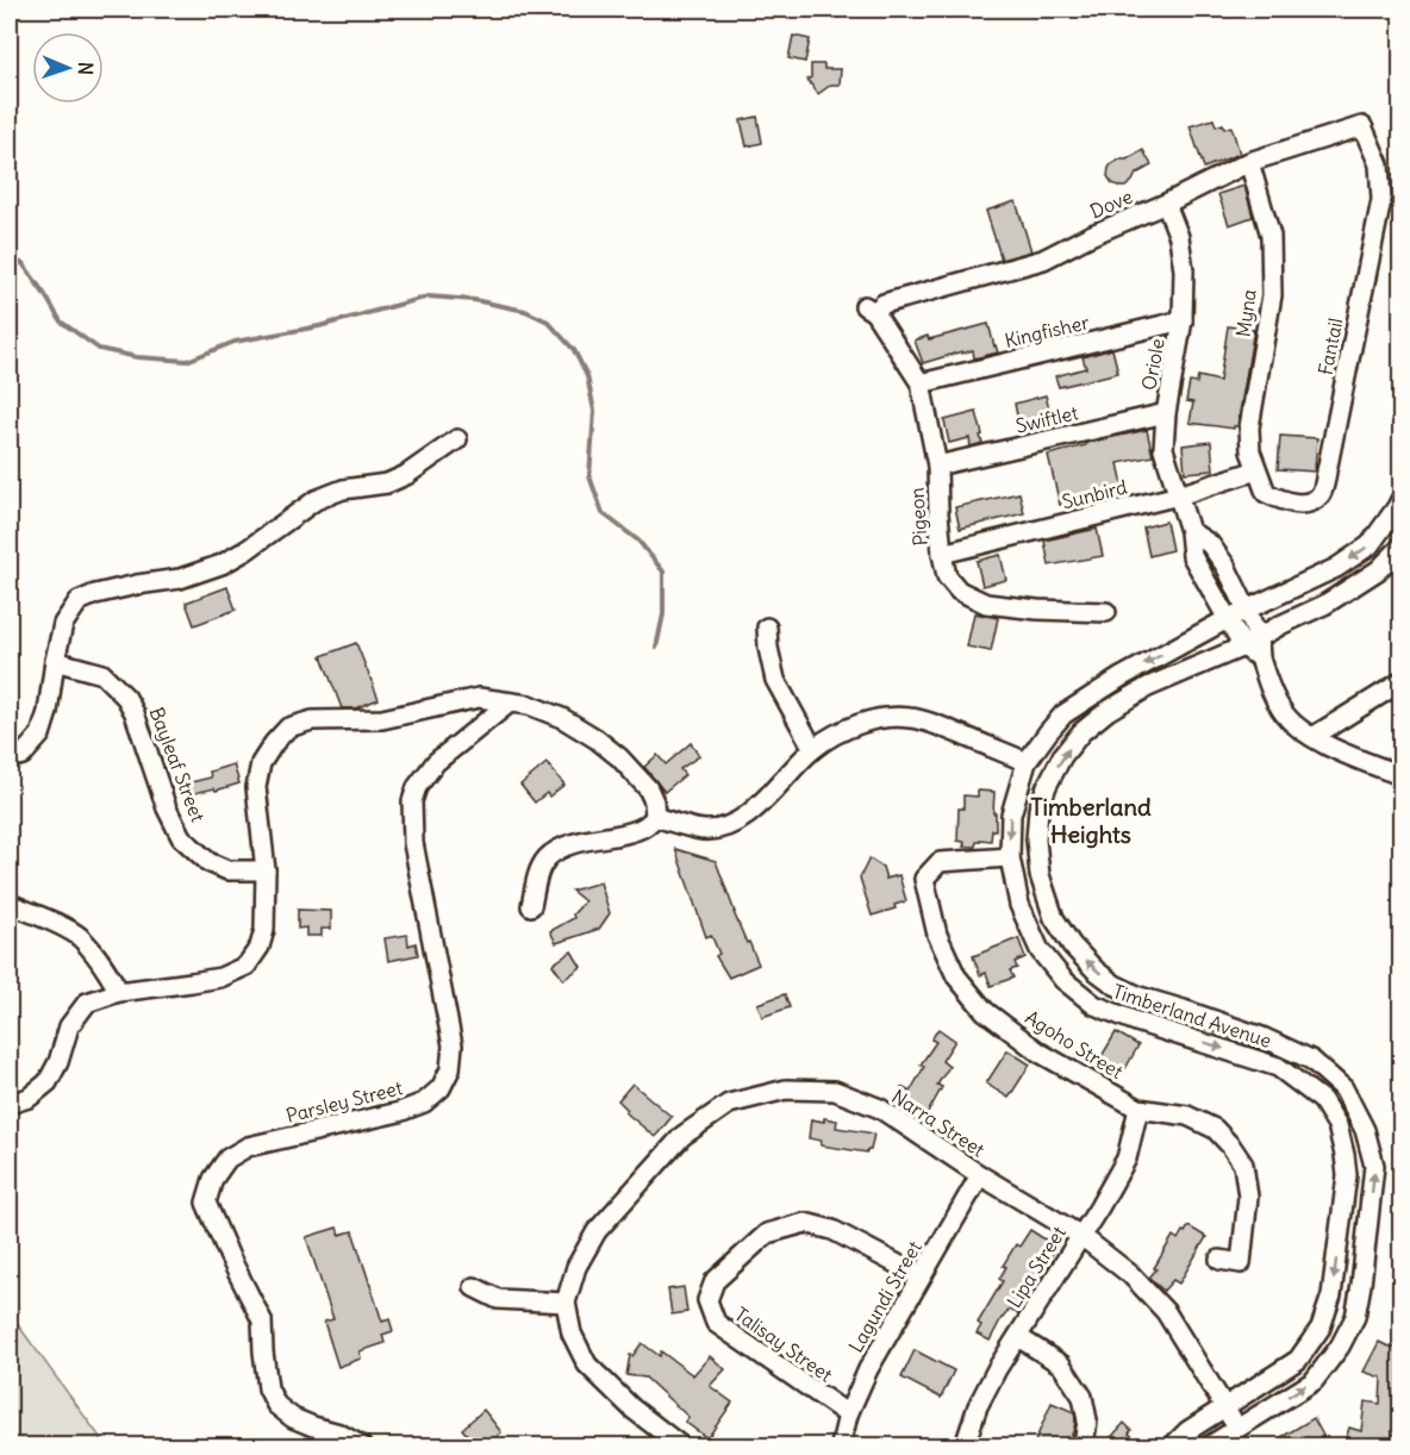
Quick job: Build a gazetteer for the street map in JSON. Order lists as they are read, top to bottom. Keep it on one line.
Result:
{"streets":{"street":["Dove","Myna","Kingfisher","Fantail","Oriole","Swiftlet","Sunbird","Pigeon","Bayleaf Street","Timberland Avenue","Agoho Street","Parsley Street","Narra Street","Lipa Street","Lagundi Street","Talisay Street"]},"crossings":[["Dove","Myna"],["Dove","Fantail"],["Dove","Oriole"],["Dove","Pigeon"],["Myna","Fantail"],["Myna","Sunbird"],["Kingfisher","Oriole"],["Kingfisher","Pigeon"],["Fantail","Sunbird"],["Oriole","Swiftlet"],["Oriole","Sunbird"],["Oriole","Timberland Avenue"],["Swiftlet","Pigeon"],["Sunbird","Pigeon"],["Timberland Avenue","Agoho Street"],["Timberland Avenue","Narra Street"],["Agoho Street","Lipa Street"],["Narra Street","Lipa Street"],["Narra Street","Lagundi Street"],["Lagundi Street","Talisay Street"]],"districts":["Timberland Heights"],"north":"right"}
